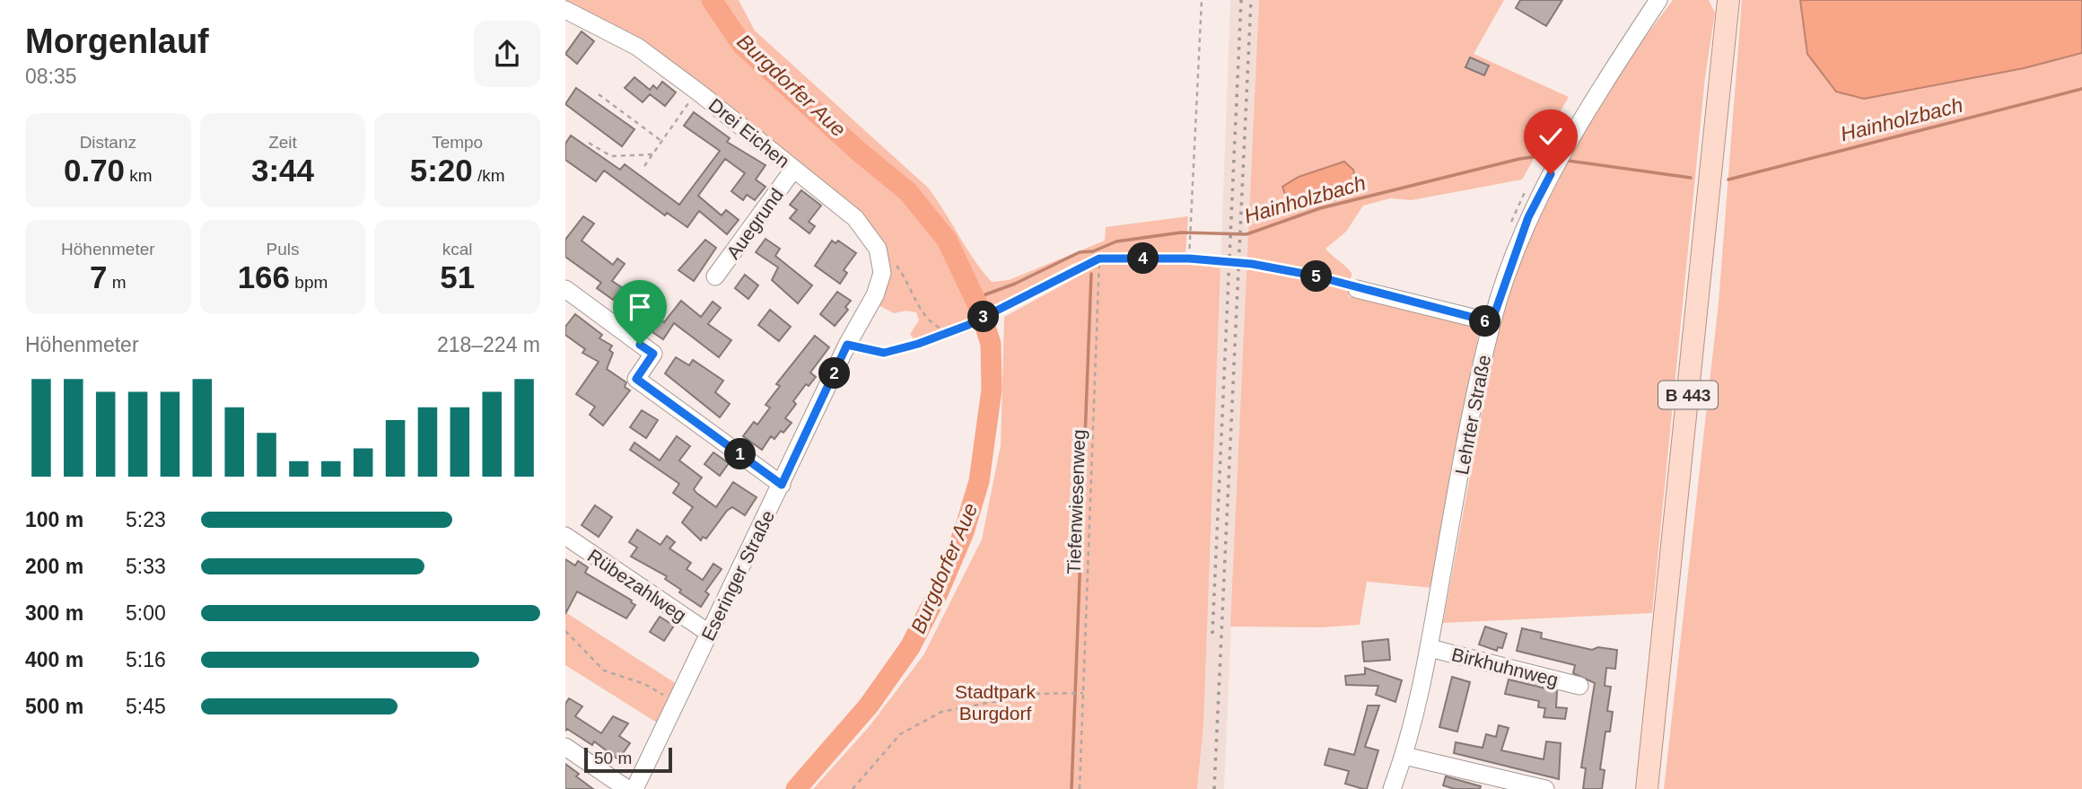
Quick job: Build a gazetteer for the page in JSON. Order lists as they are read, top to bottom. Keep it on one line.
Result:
{"streets":{"main road":["B 443"],"street":["Drei Eichen","Auegrund","Lehrter Straße","Eseringer Straße","Rübezahlweg","Birkhuhnweg"],"path":["Tiefenwiesenweg"]},"crossings":[["Drei Eichen","Auegrund"],["Drei Eichen","Eseringer Straße"],["Lehrter Straße","Birkhuhnweg"],["Eseringer Straße","Rübezahlweg"]],"water":["Burgdorfer Aue","Hainholzbach"],"parks":["Stadtpark Burgdorf"],"scale_bar":"50 m","page":{"heading":["Morgenlauf","08:35"],"stats":[["Distanz","0.70 km"],["Zeit","3:44"],["Tempo","5:20 /km"],["Höhenmeter","7 m"],["Puls","166 bpm"],["kcal","51"]],"pins":["4","5","3","6","2","1"],"chart":["Höhenmeter","218–224 m"],"list":[{"name":"100 m","note":"5:23"},{"name":"200 m","note":"5:33"},{"name":"300 m","note":"5:00"},{"name":"400 m","note":"5:16"},{"name":"500 m","note":"5:45"}],"scale":"50 m"}}
